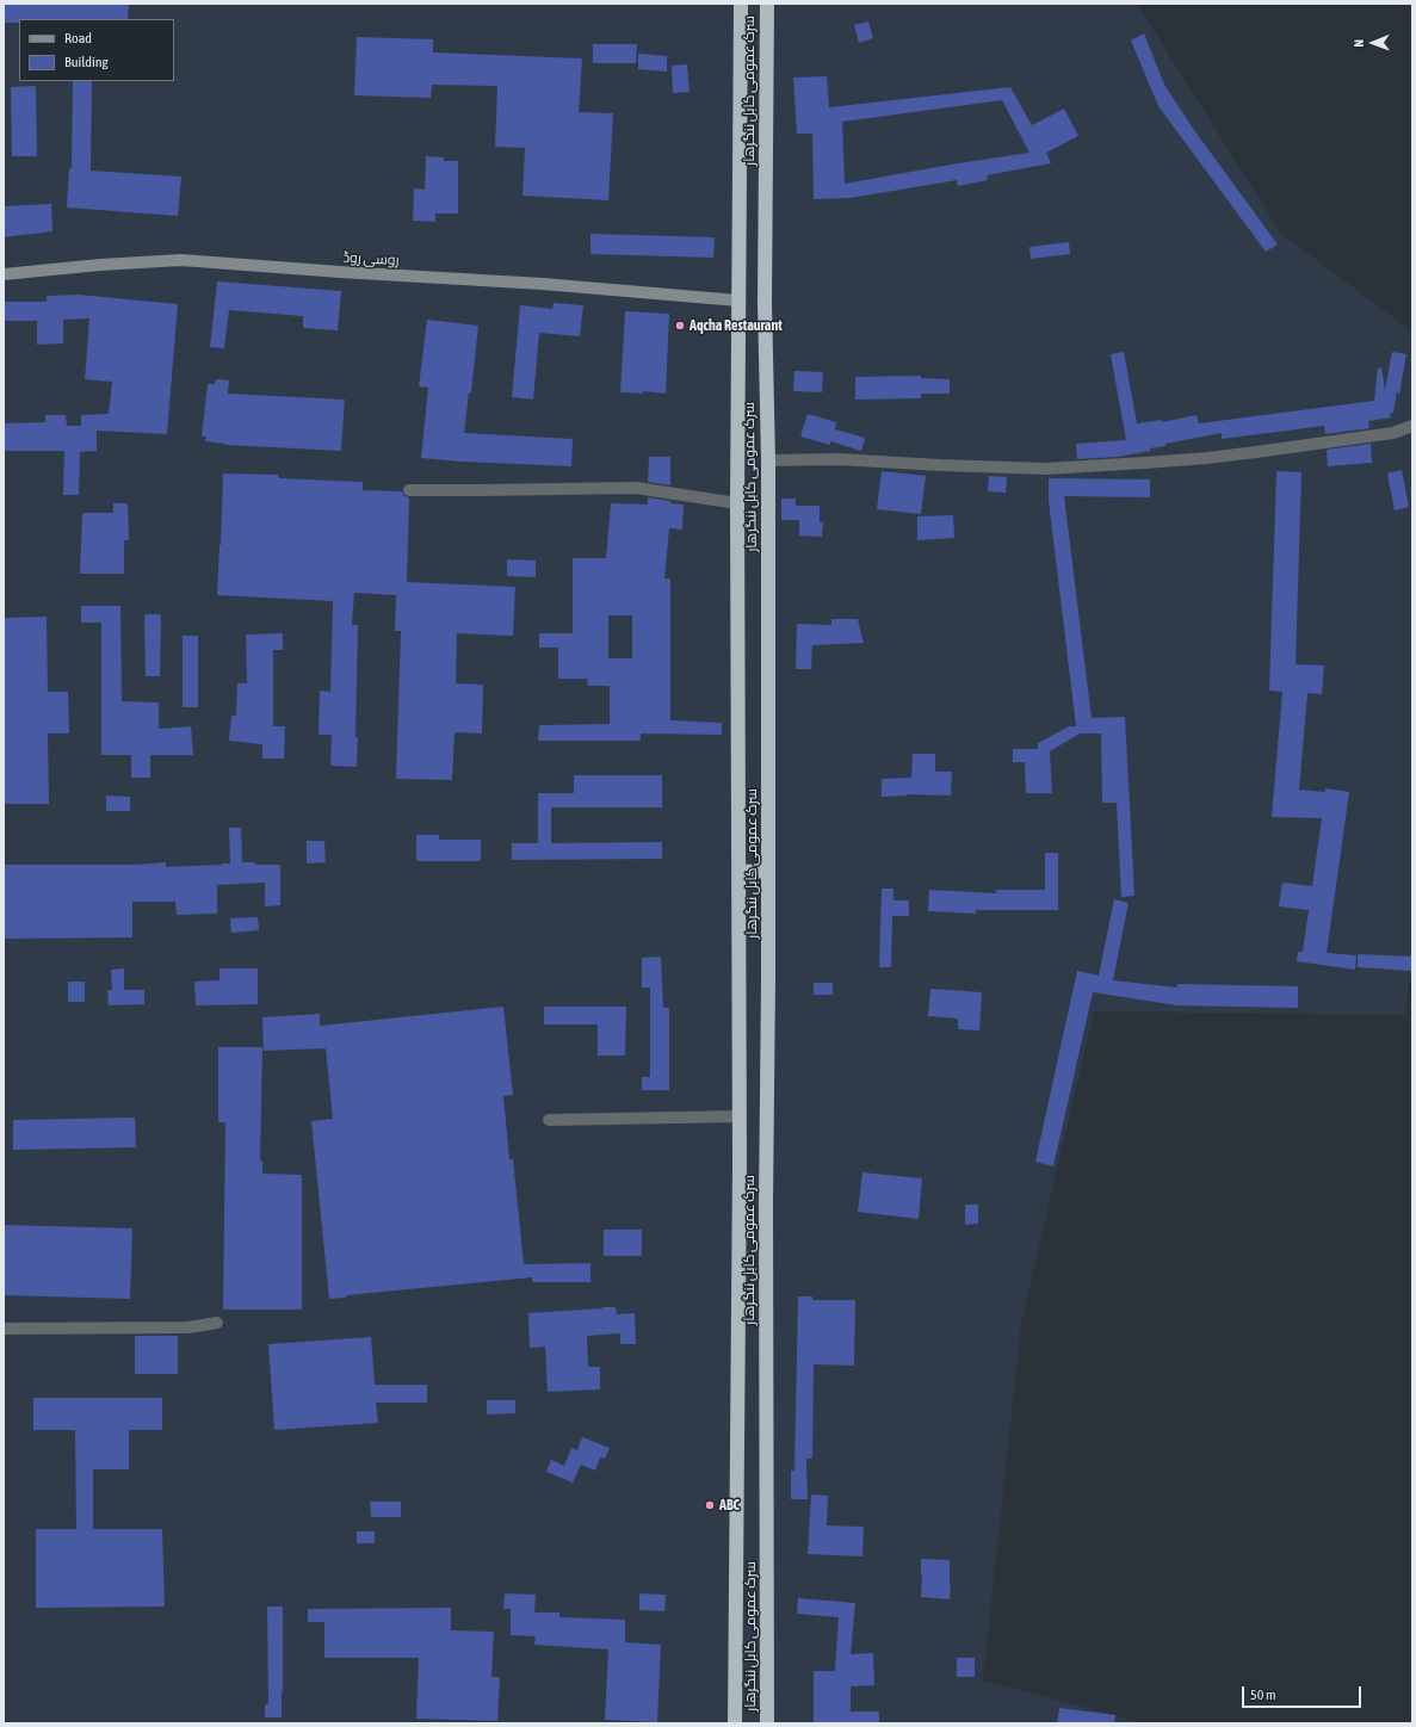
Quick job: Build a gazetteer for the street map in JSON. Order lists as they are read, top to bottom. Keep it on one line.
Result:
{"streets":{"highway":["سرک عمومی کابل ننگرهار"],"main road":["روسی روڈ"]},"crossings":[["سرک عمومی کابل ننگرهار","روسی روڈ"]],"places":["Aqcha Restaurant","ABC"],"legend":["Road","Building"],"scale_bar":"50 m","north":"left"}
